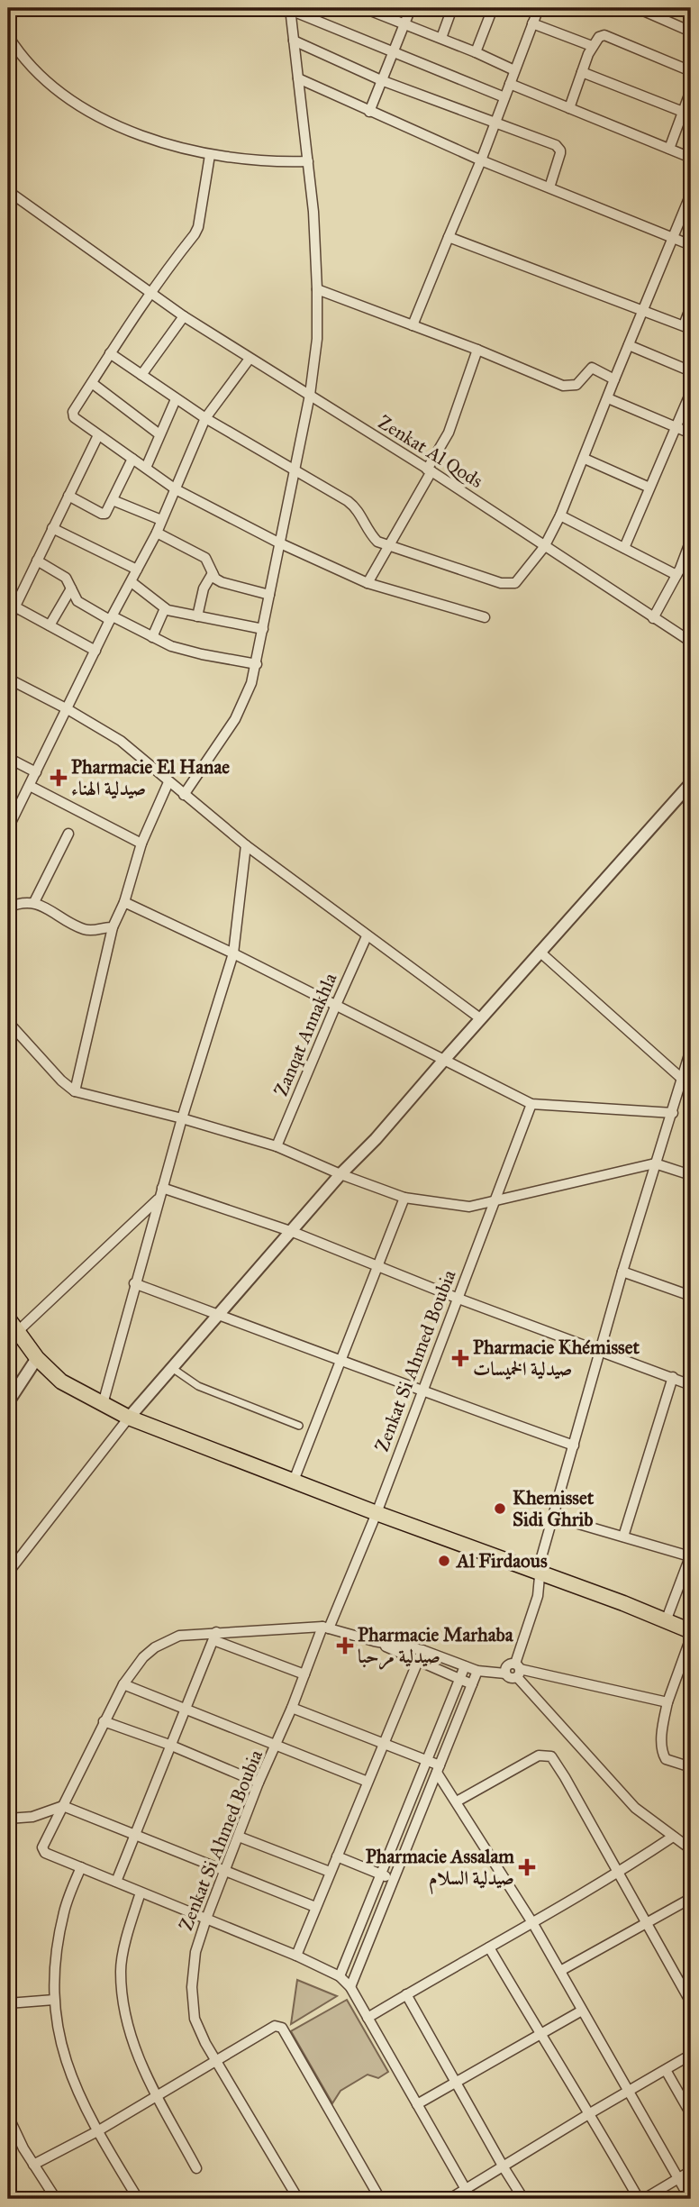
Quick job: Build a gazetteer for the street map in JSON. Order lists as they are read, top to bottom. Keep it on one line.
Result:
{"streets":{"street":["Zenkat Al Qods","Zanqat Annakhla","Zenkat Si Ahmed Boubia"]},"places":{"health":["Pharmacie El Hanae صيدلية الهناء","Pharmacie Khémisset صيدلية الخميسات","Pharmacie Marhaba صيدلية مرحبا","Pharmacie Assalam صيدلية السلام"],"other":["Khemisset Sidi Ghrib","Al Firdaous"]}}
